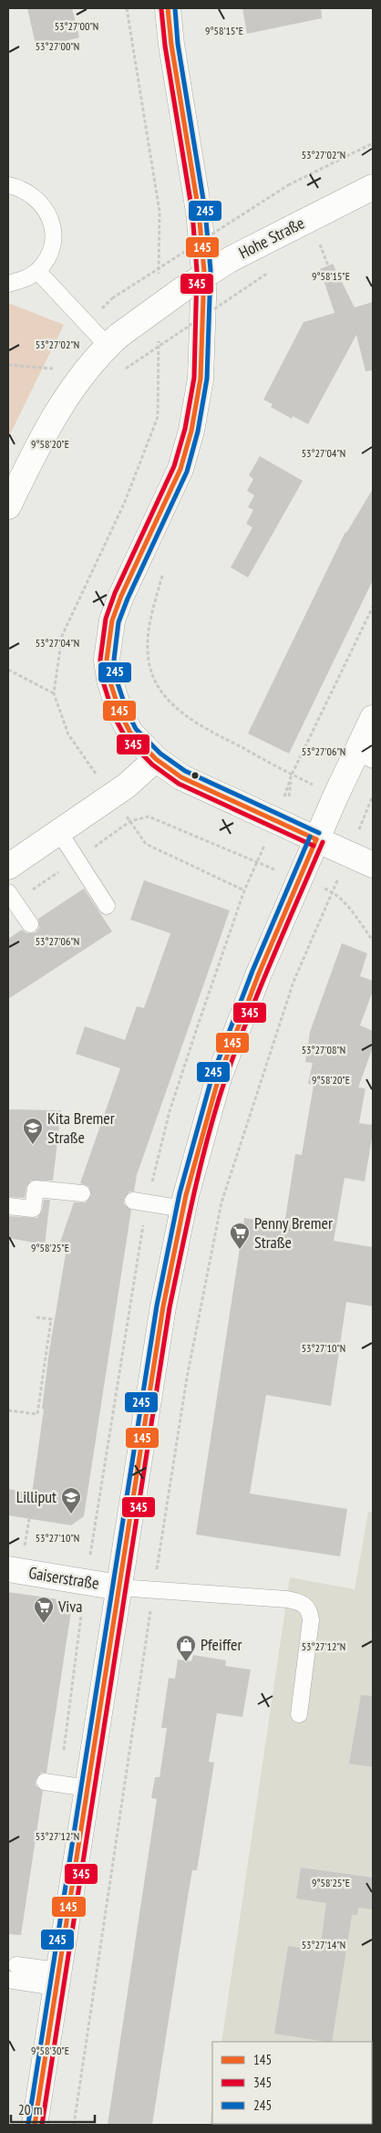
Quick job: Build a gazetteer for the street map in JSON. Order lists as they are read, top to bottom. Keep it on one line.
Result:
{"streets":{"main road":["Hohe Straße","Gaiserstraße"]},"places":{"school or university":["Kita Bremer Straße","Lilliput"],"supermarket":["Penny Bremer Straße","Viva"],"shop":["Pfeiffer"]},"lines":["transit line 145","transit line 245","transit line 345"],"legend":["145","345","245"],"scale_bar":"20 m","coordinates":["53°27'00\"N","9°58'15\"E","53°27'02\"N","9°58'20\"E","53°27'04\"N","53°27'06\"N","53°27'08\"N","9°58'25\"E","53°27'10\"N","53°27'12\"N","53°27'14\"N","9°58'30\"E"]}
